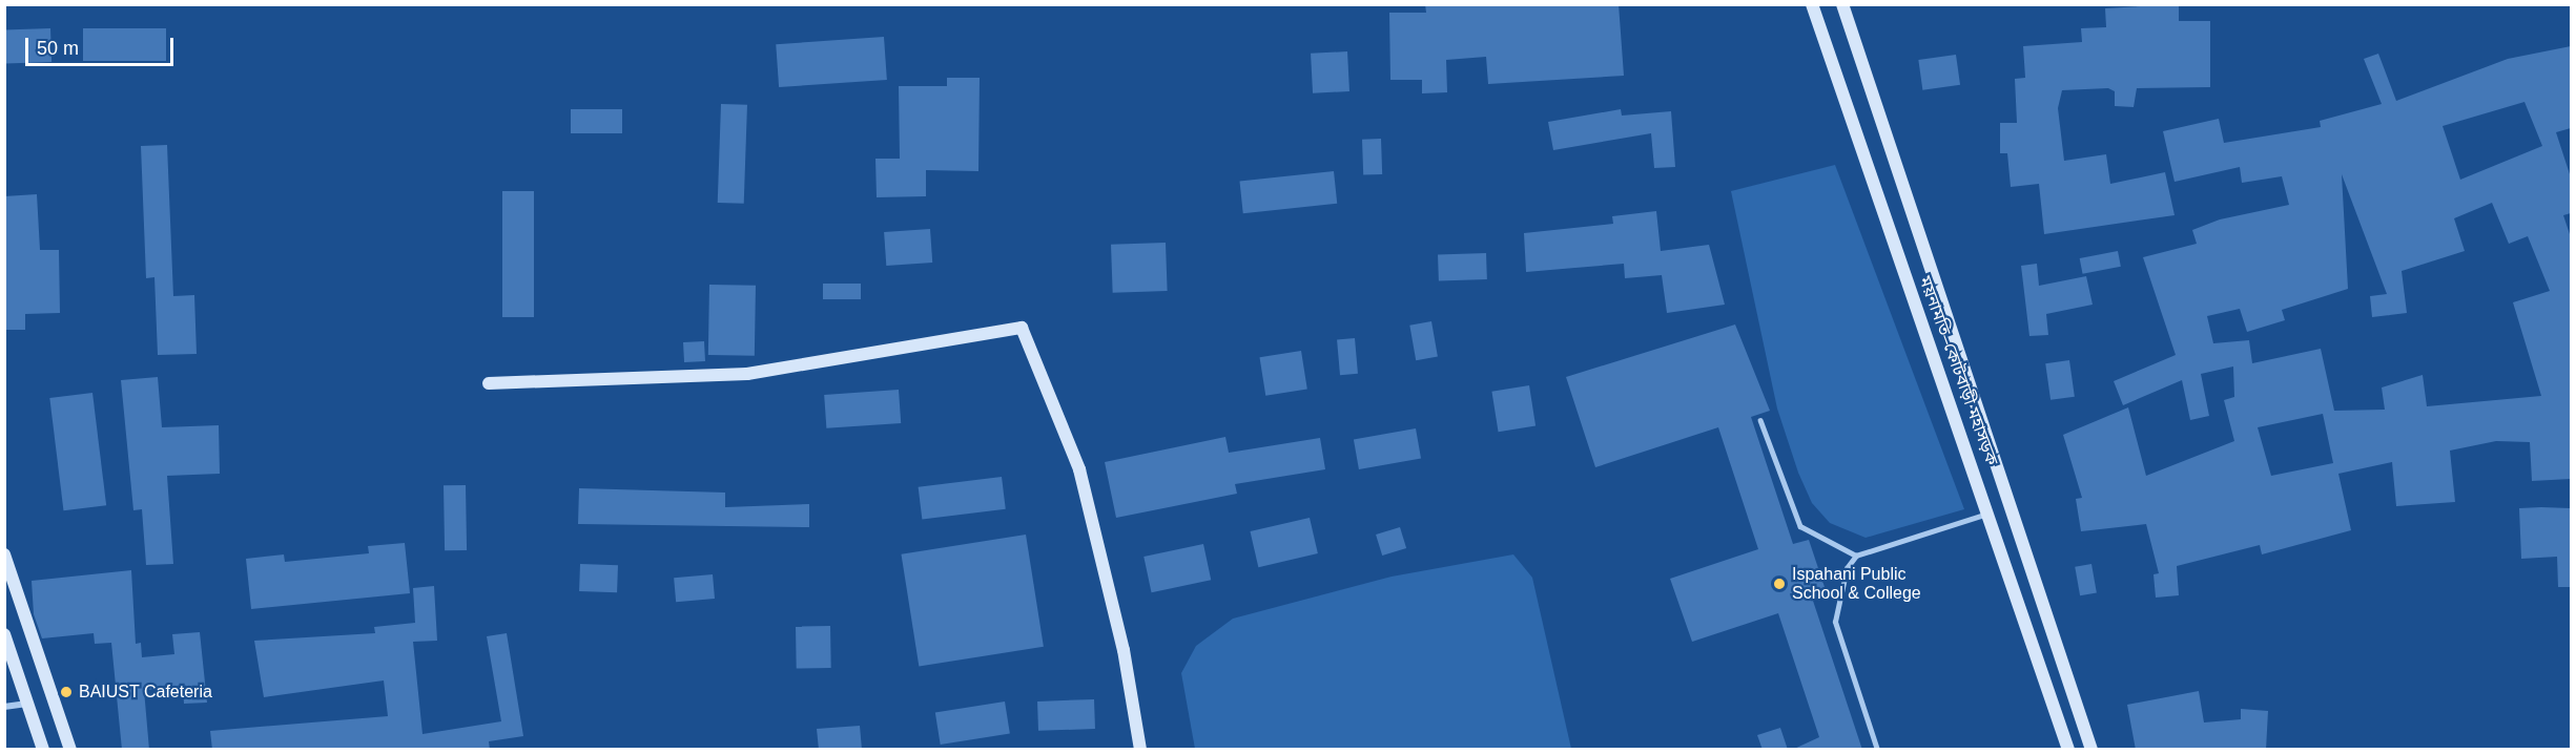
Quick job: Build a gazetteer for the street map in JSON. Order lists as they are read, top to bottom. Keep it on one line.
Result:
{"streets":{"main road":["ময়নামতি–কোটবাড়ী মহাসড়ক"]},"places":["Ispahani Public School & College","BAIUST Cafeteria"],"scale_bar":"50 m"}
